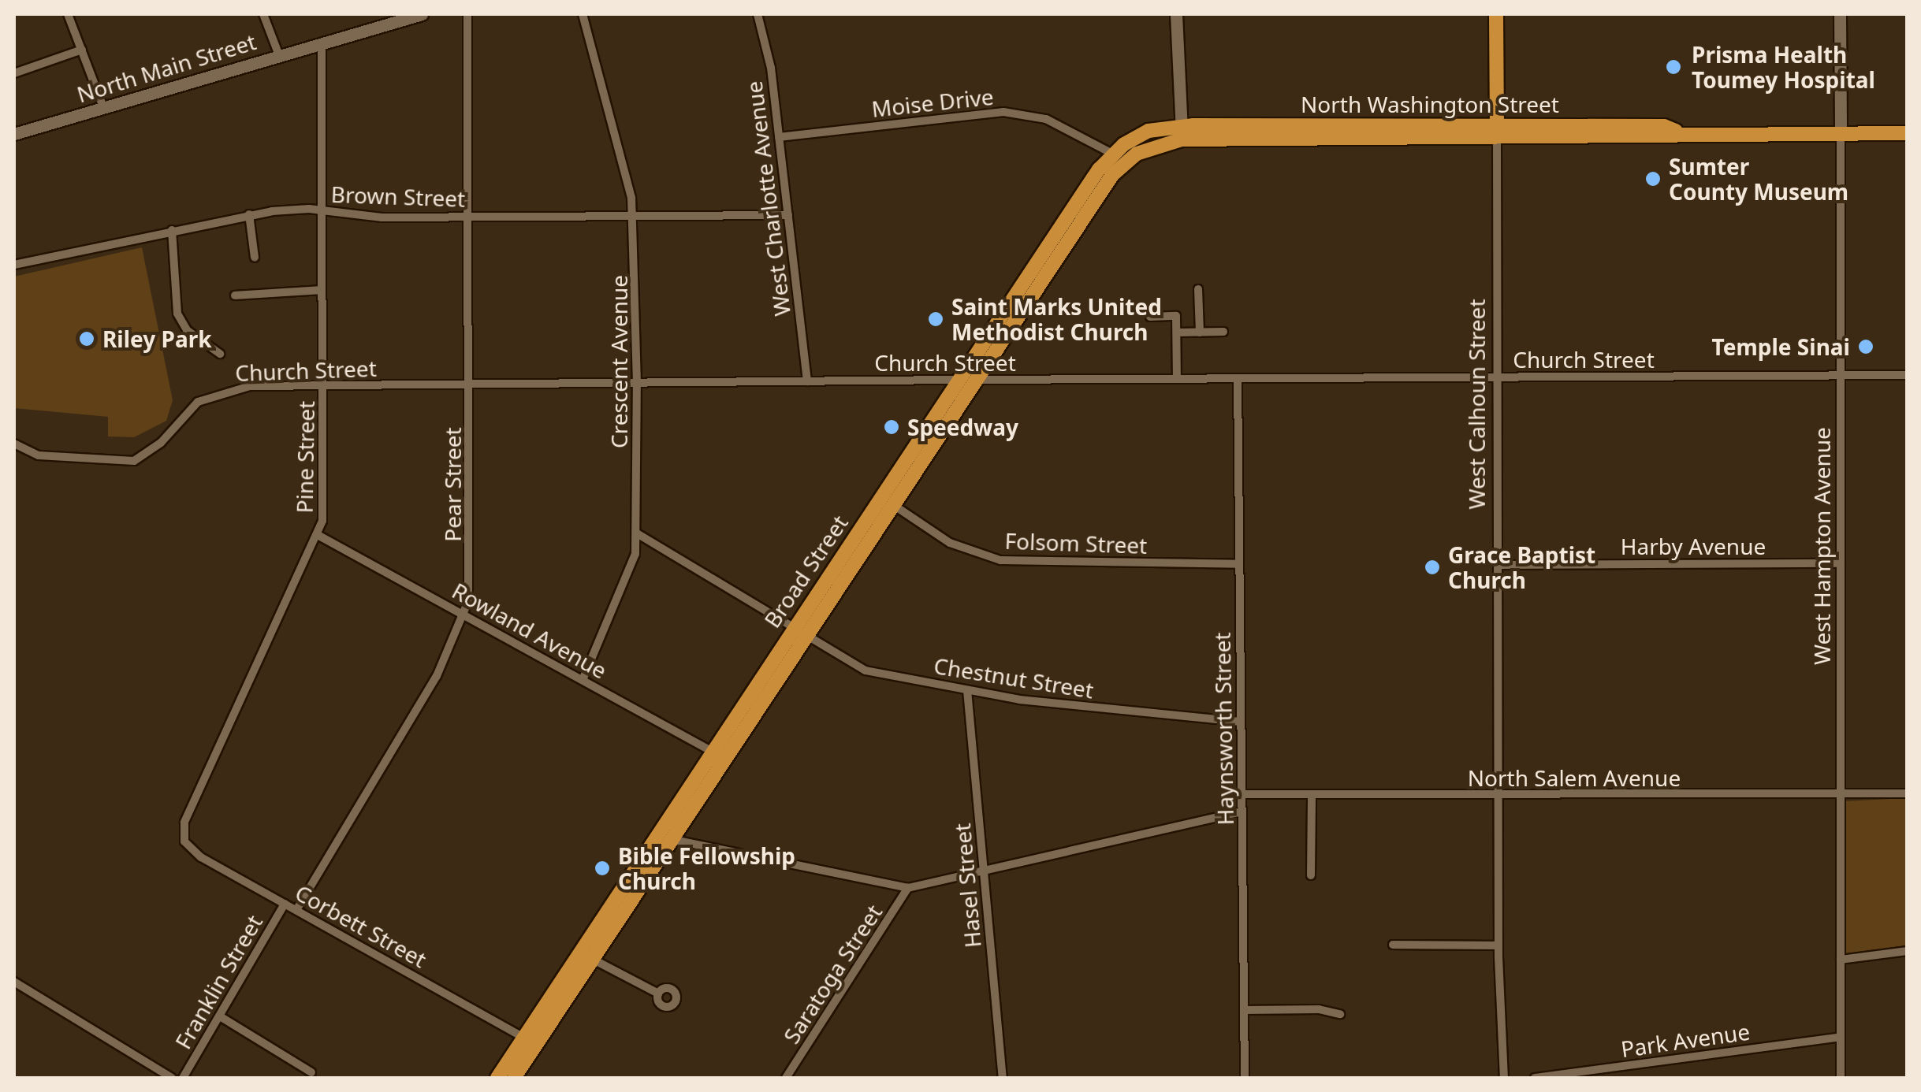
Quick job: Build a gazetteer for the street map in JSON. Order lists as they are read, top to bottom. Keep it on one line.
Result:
{"streets":{"main road":["North Main Street","North Washington Street","West Calhoun Street","West Hampton Avenue","Broad Street"],"street":["Moise Drive","Brown Street","West Charlotte Avenue","Church Street","Crescent Avenue","Pine Street","Pear Street","Folsom Street","Harby Avenue","Rowland Avenue","Chestnut Street","Haynsworth Street","North Salem Avenue","Hasel Street","Corbett Street","Saratoga Street","Franklin Street","Park Avenue"]},"crossings":[["North Main Street","Pine Street"],["Moise Drive","West Charlotte Avenue"],["Moise Drive","Broad Street"],["North Washington Street","West Calhoun Street"],["North Washington Street","West Hampton Avenue"],["North Washington Street","Broad Street"],["Brown Street","West Charlotte Avenue"],["Brown Street","Crescent Avenue"],["Brown Street","Pine Street"],["Brown Street","Pear Street"],["West Charlotte Avenue","Church Street"],["Church Street","Crescent Avenue"],["Church Street","West Calhoun Street"],["Church Street","Pine Street"],["Church Street","Pear Street"],["Church Street","West Hampton Avenue"],["Church Street","Broad Street"],["Church Street","Haynsworth Street"],["Crescent Avenue","Rowland Avenue"],["West Calhoun Street","Harby Avenue"],["West Calhoun Street","North Salem Avenue"],["Pine Street","Rowland Avenue"],["Pine Street","Corbett Street"],["Pear Street","Rowland Avenue"],["Pear Street","Corbett Street"],["Folsom Street","Broad Street"],["Folsom Street","Haynsworth Street"],["Harby Avenue","West Hampton Avenue"],["West Hampton Avenue","North Salem Avenue"],["West Hampton Avenue","Park Avenue"],["Broad Street","Rowland Avenue"],["Broad Street","Chestnut Street"],["Broad Street","Corbett Street"],["Chestnut Street","Haynsworth Street"],["Chestnut Street","Hasel Street"],["Haynsworth Street","North Salem Avenue"],["Corbett Street","Franklin Street"]],"places":["Prisma Health Toumey Hospital","Sumter County Museum","Saint Marks United Methodist Church","Riley Park","Temple Sinai","Speedway","Grace Baptist Church","Bible Fellowship Church"]}
